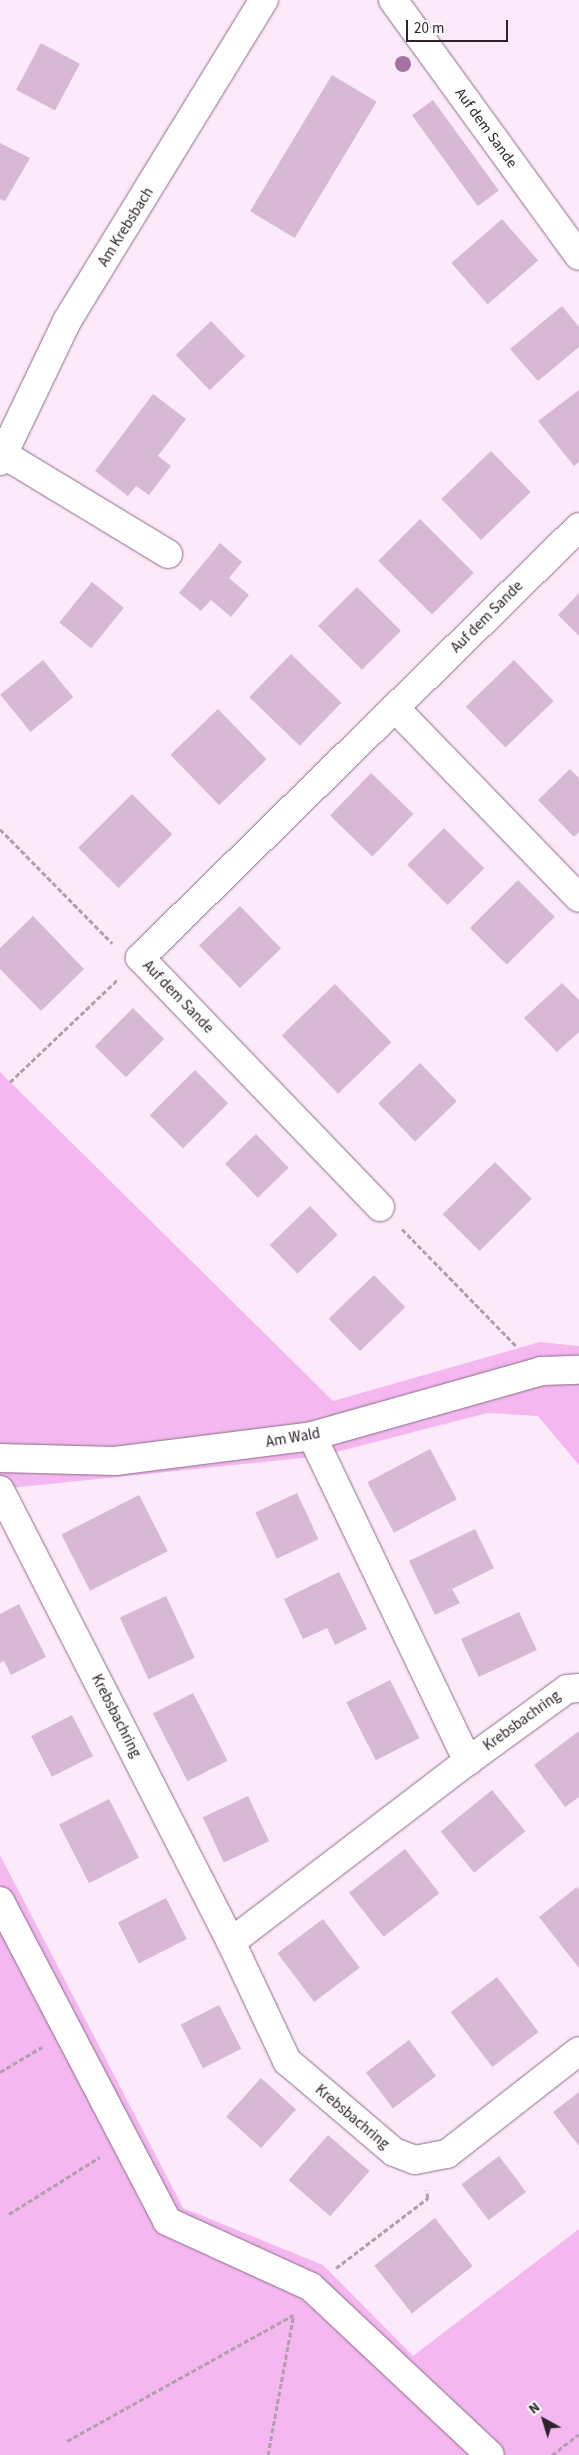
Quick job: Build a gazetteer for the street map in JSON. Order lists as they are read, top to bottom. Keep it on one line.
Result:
{"streets":{"street":["Auf dem Sande","Am Krebsbach","Am Wald","Krebsbachring"]},"crossings":[["Am Wald","Krebsbachring"]],"scale_bar":"20 m","north":"top left"}
